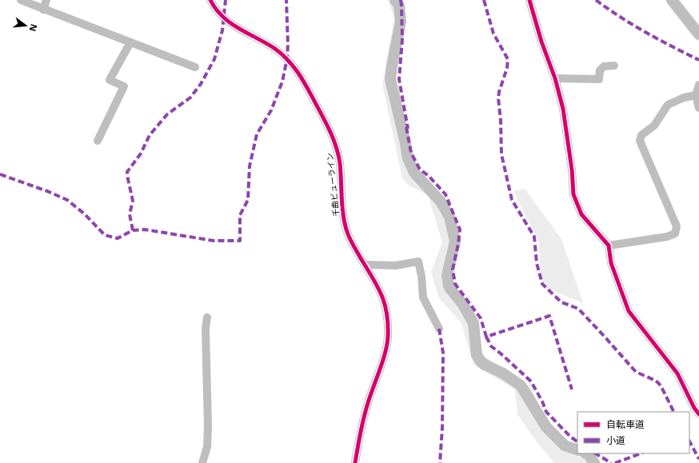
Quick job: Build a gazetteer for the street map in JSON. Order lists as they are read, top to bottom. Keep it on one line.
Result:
{"streets":{"street":["千曲ビューライン"]},"legend":["自転車道","小道"],"north":"right"}
